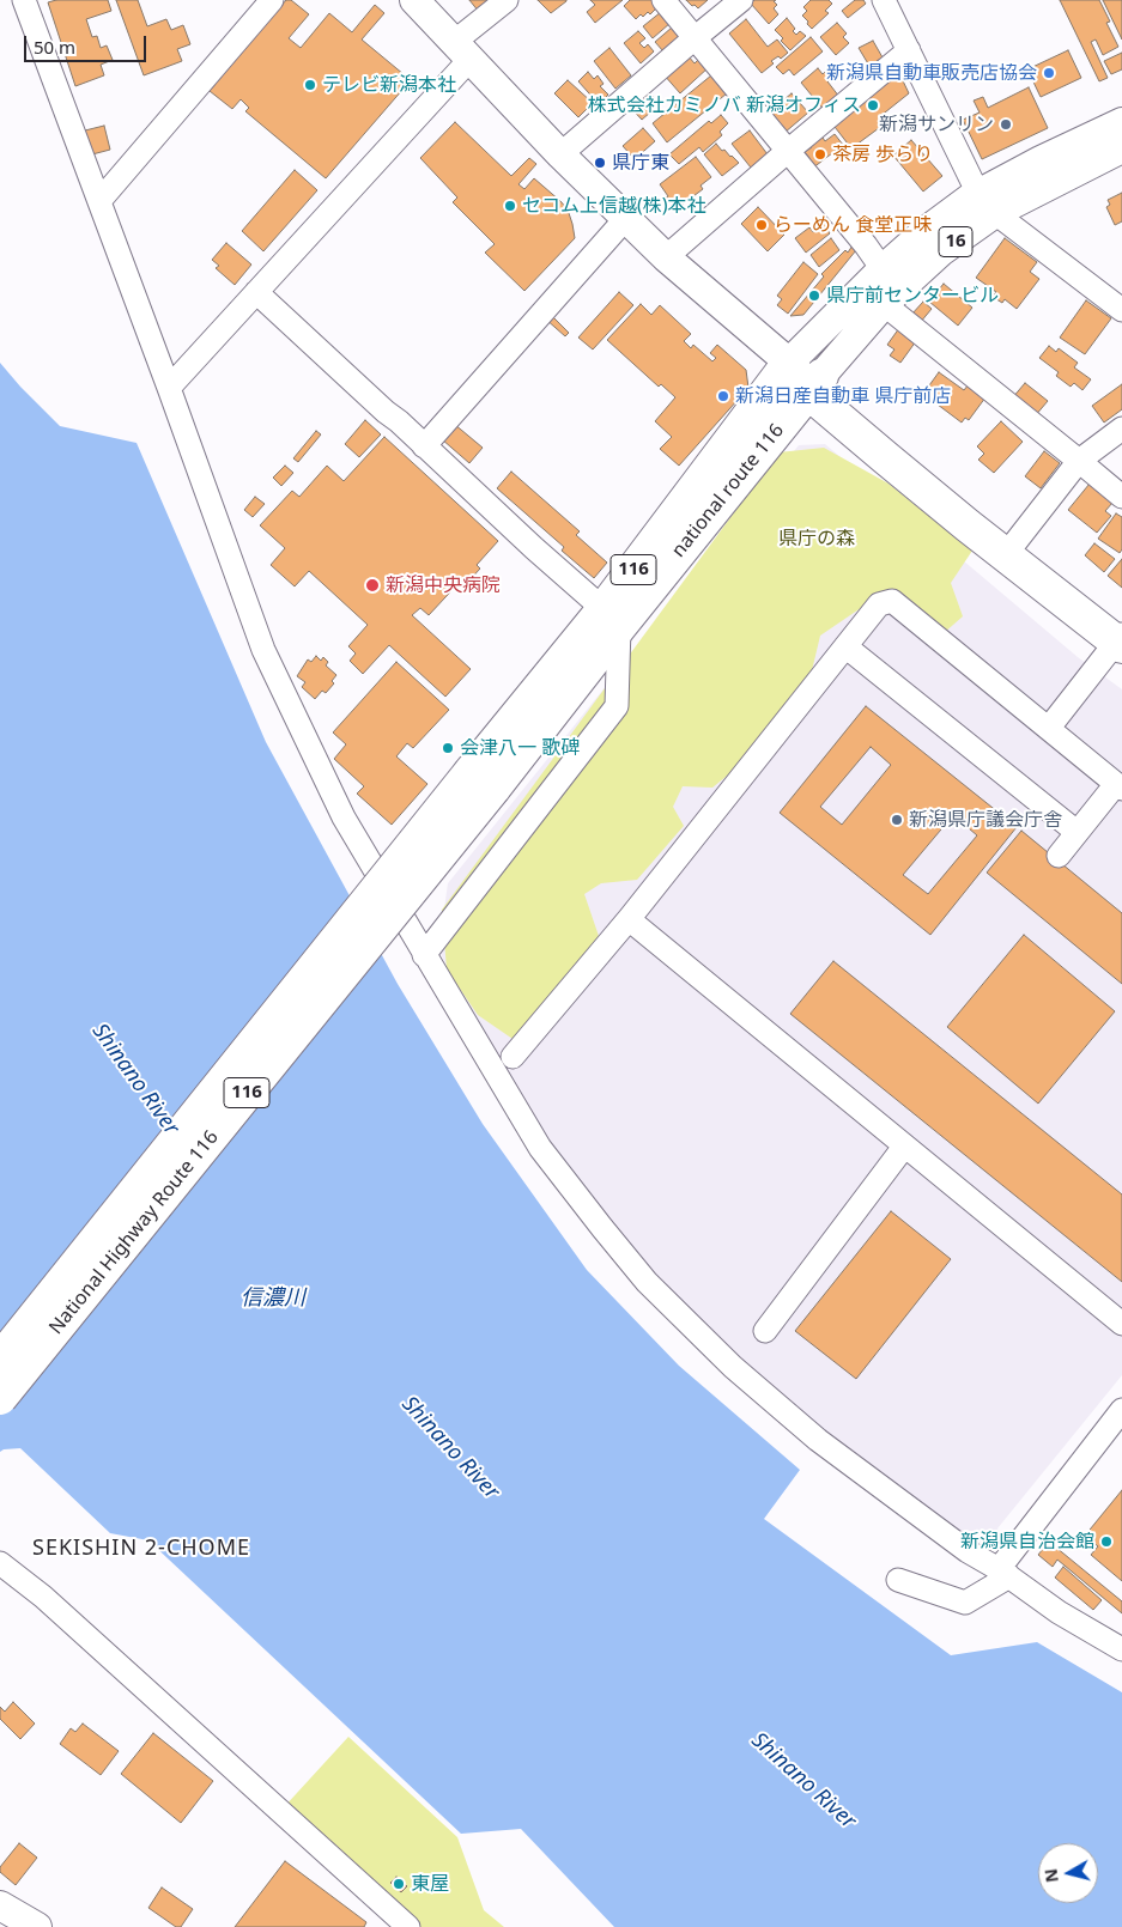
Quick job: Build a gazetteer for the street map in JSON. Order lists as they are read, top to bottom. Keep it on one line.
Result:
{"streets":{"highway":["national route 116","116","National Highway Route 116"],"main road":["16"]},"crossings":[["16","national route 116"],["national route 116","National Highway Route 116"]],"districts":["SEKISHIN 2-CHOME"],"water":["Shinano River","信濃川"],"parks":["県庁の森"],"places":["新潟県自動車販売店協会","テレビ新潟本社","株式会社カミノバ 新潟オフィス","新潟サンリン","茶房 歩らり","県庁東","セコム上信越(株)本社","らーめん 食堂正味","県庁前センタービル","新潟日産自動車 県庁前店","新潟中央病院","会津八一 歌碑","新潟県庁議会庁舎","新潟県自治会館","東屋"],"scale_bar":"50 m","north":"left"}
